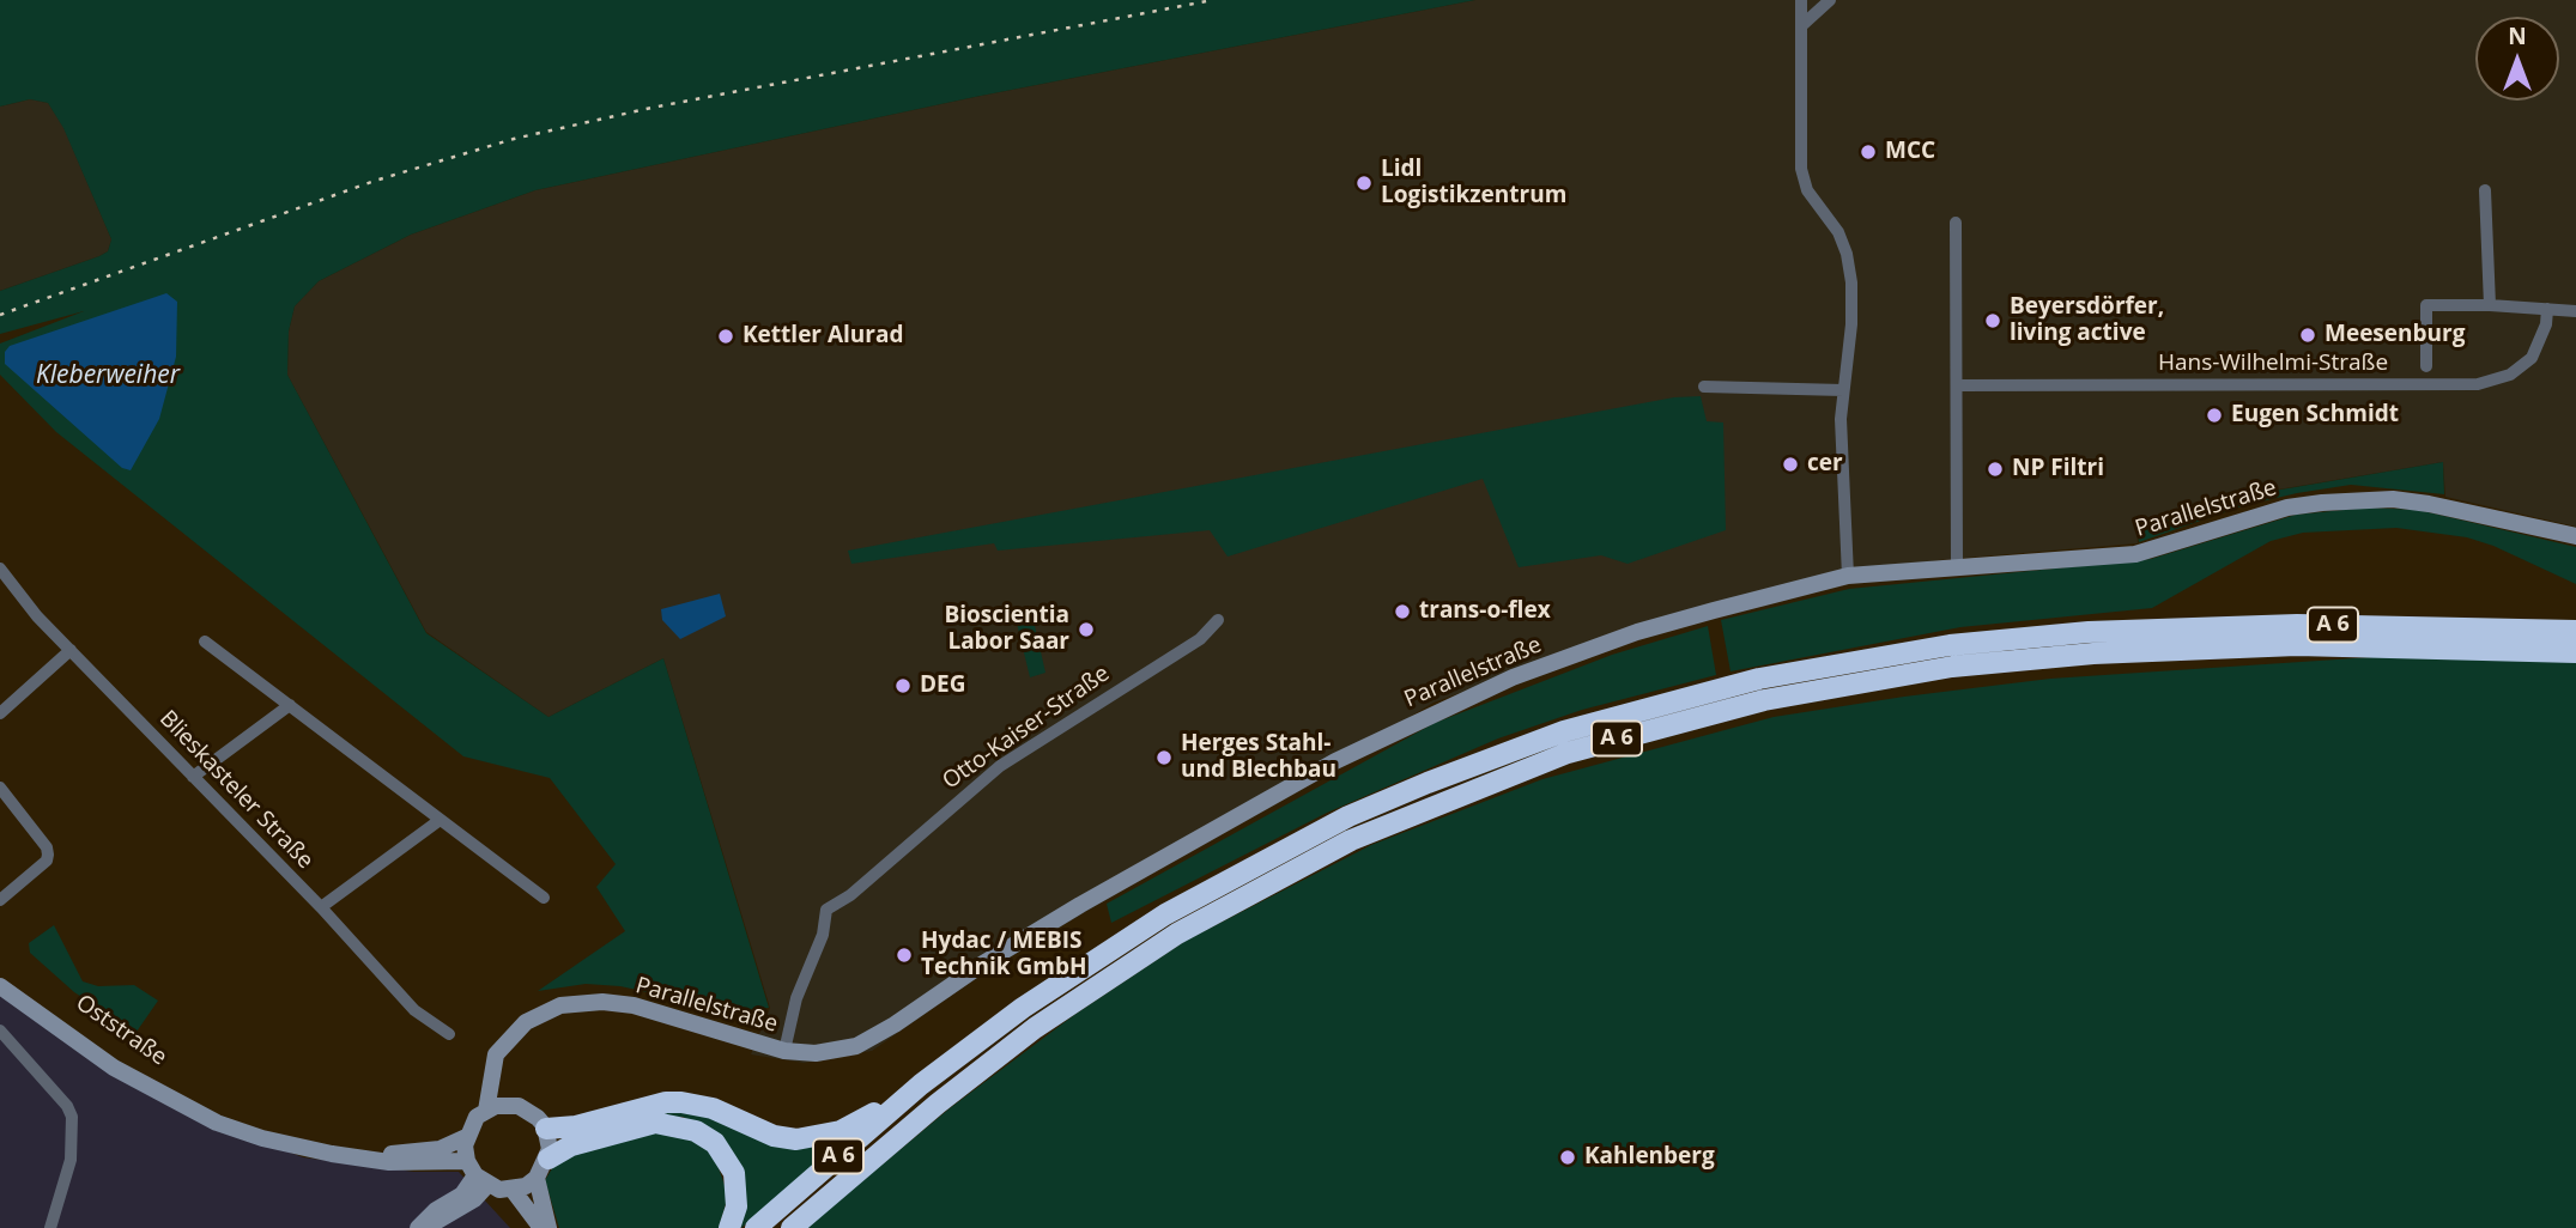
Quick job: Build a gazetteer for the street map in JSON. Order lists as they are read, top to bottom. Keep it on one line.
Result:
{"streets":{"highway":["A 6"],"street":["Hans-Wilhelmi-Straße","Parallelstraße","Otto-Kaiser-Straße","Blieskasteler Straße","Oststraße"]},"crossings":[["Parallelstraße","Otto-Kaiser-Straße"],["Parallelstraße","Oststraße"]],"water":["Kleberweiher"],"places":["MCC","Lidl Logistikzentrum","Beyersdörfer, living active","Meesenburg","Kettler Alurad","Eugen Schmidt","cer","NP Filtri","trans-o-flex","Bioscientia Labor Saar","DEG","Herges Stahl- und Blechbau","Hydac / MEBIS Technik GmbH","Kahlenberg"],"north":"top"}
